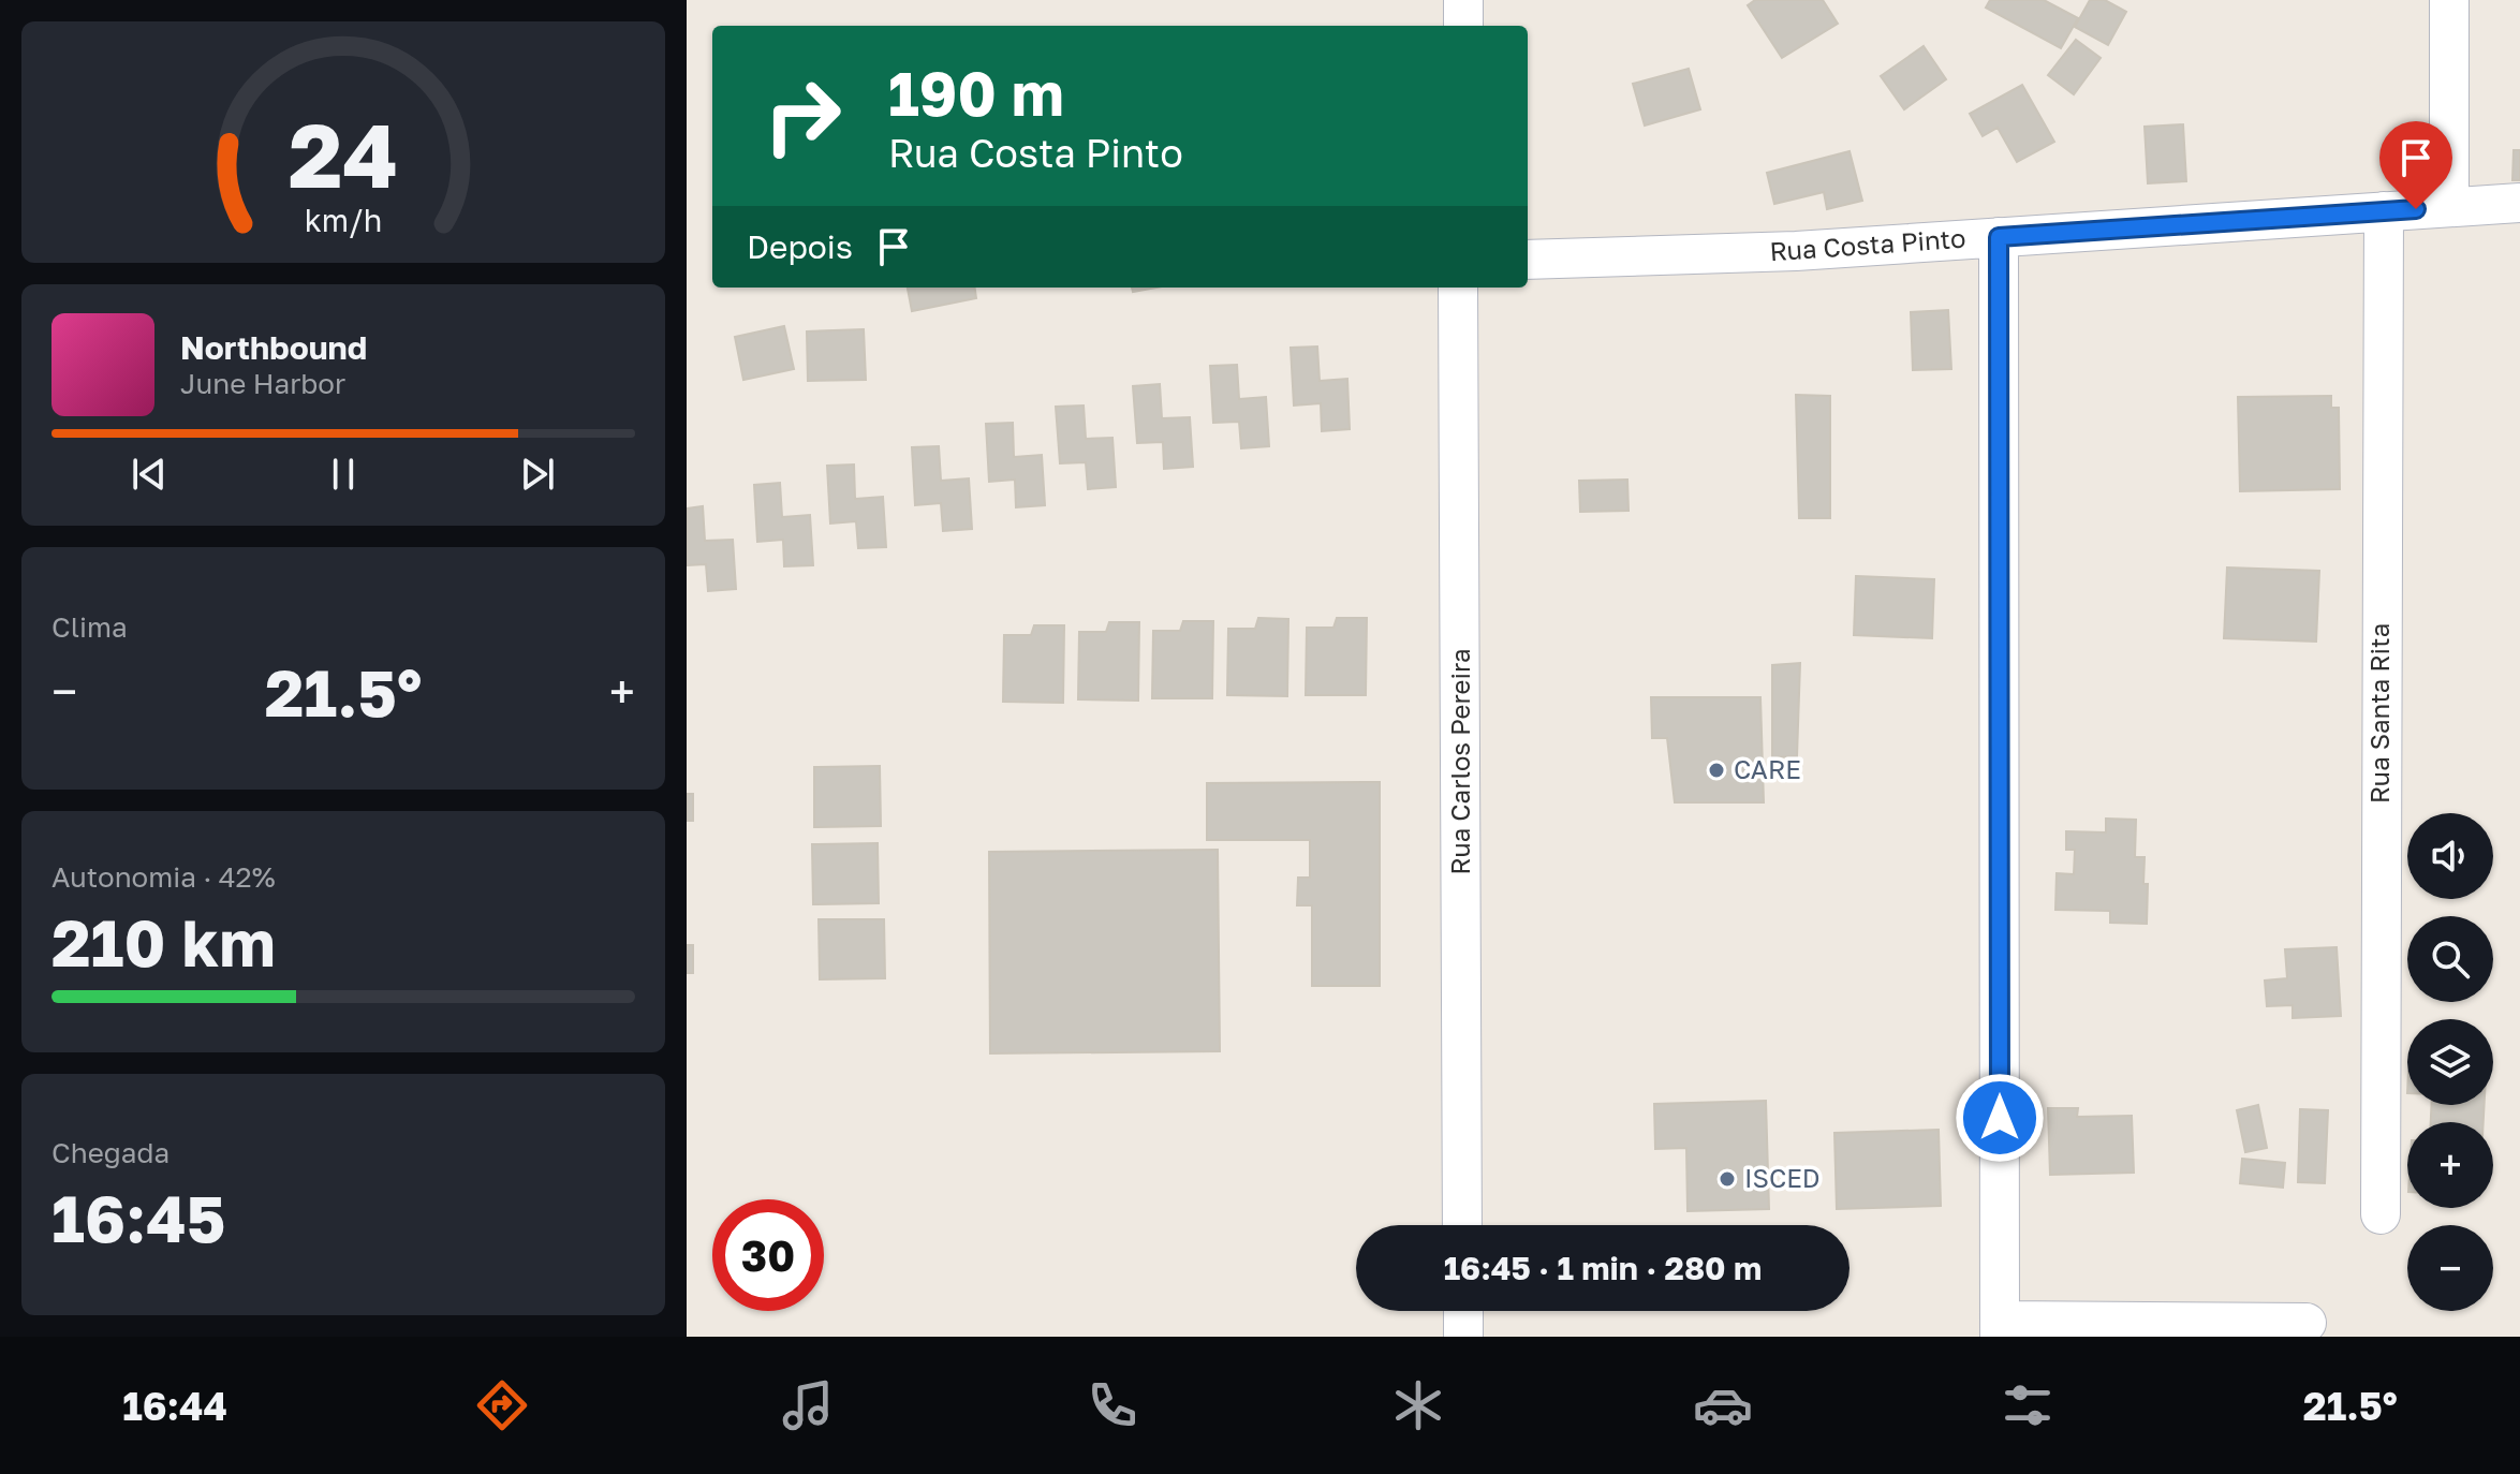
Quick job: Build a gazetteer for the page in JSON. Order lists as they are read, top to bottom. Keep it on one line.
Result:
{"streets":{"street":["Rua Costa Pinto","Rua Santa Rita","Rua Carlos Pereira"]},"crossings":[["Rua Costa Pinto","Rua Santa Rita"]],"places":["CARE","ISCED"],"page":{"turn":["190 m","Rua Costa Pinto"],"then":"Depois","song":["Northbound","June Harbor"],"tile":["Clima",["Autonomia · 42%","210 km"],["Chegada","16:45"]],"heat":["−","21.5°","+"],"map_buttons":["+","−"],"limit":"30","trip":"16:45 · 1 min · 280 m","tabs":["16:44","21.5°"],"gauge":["24","km/h"]}}
